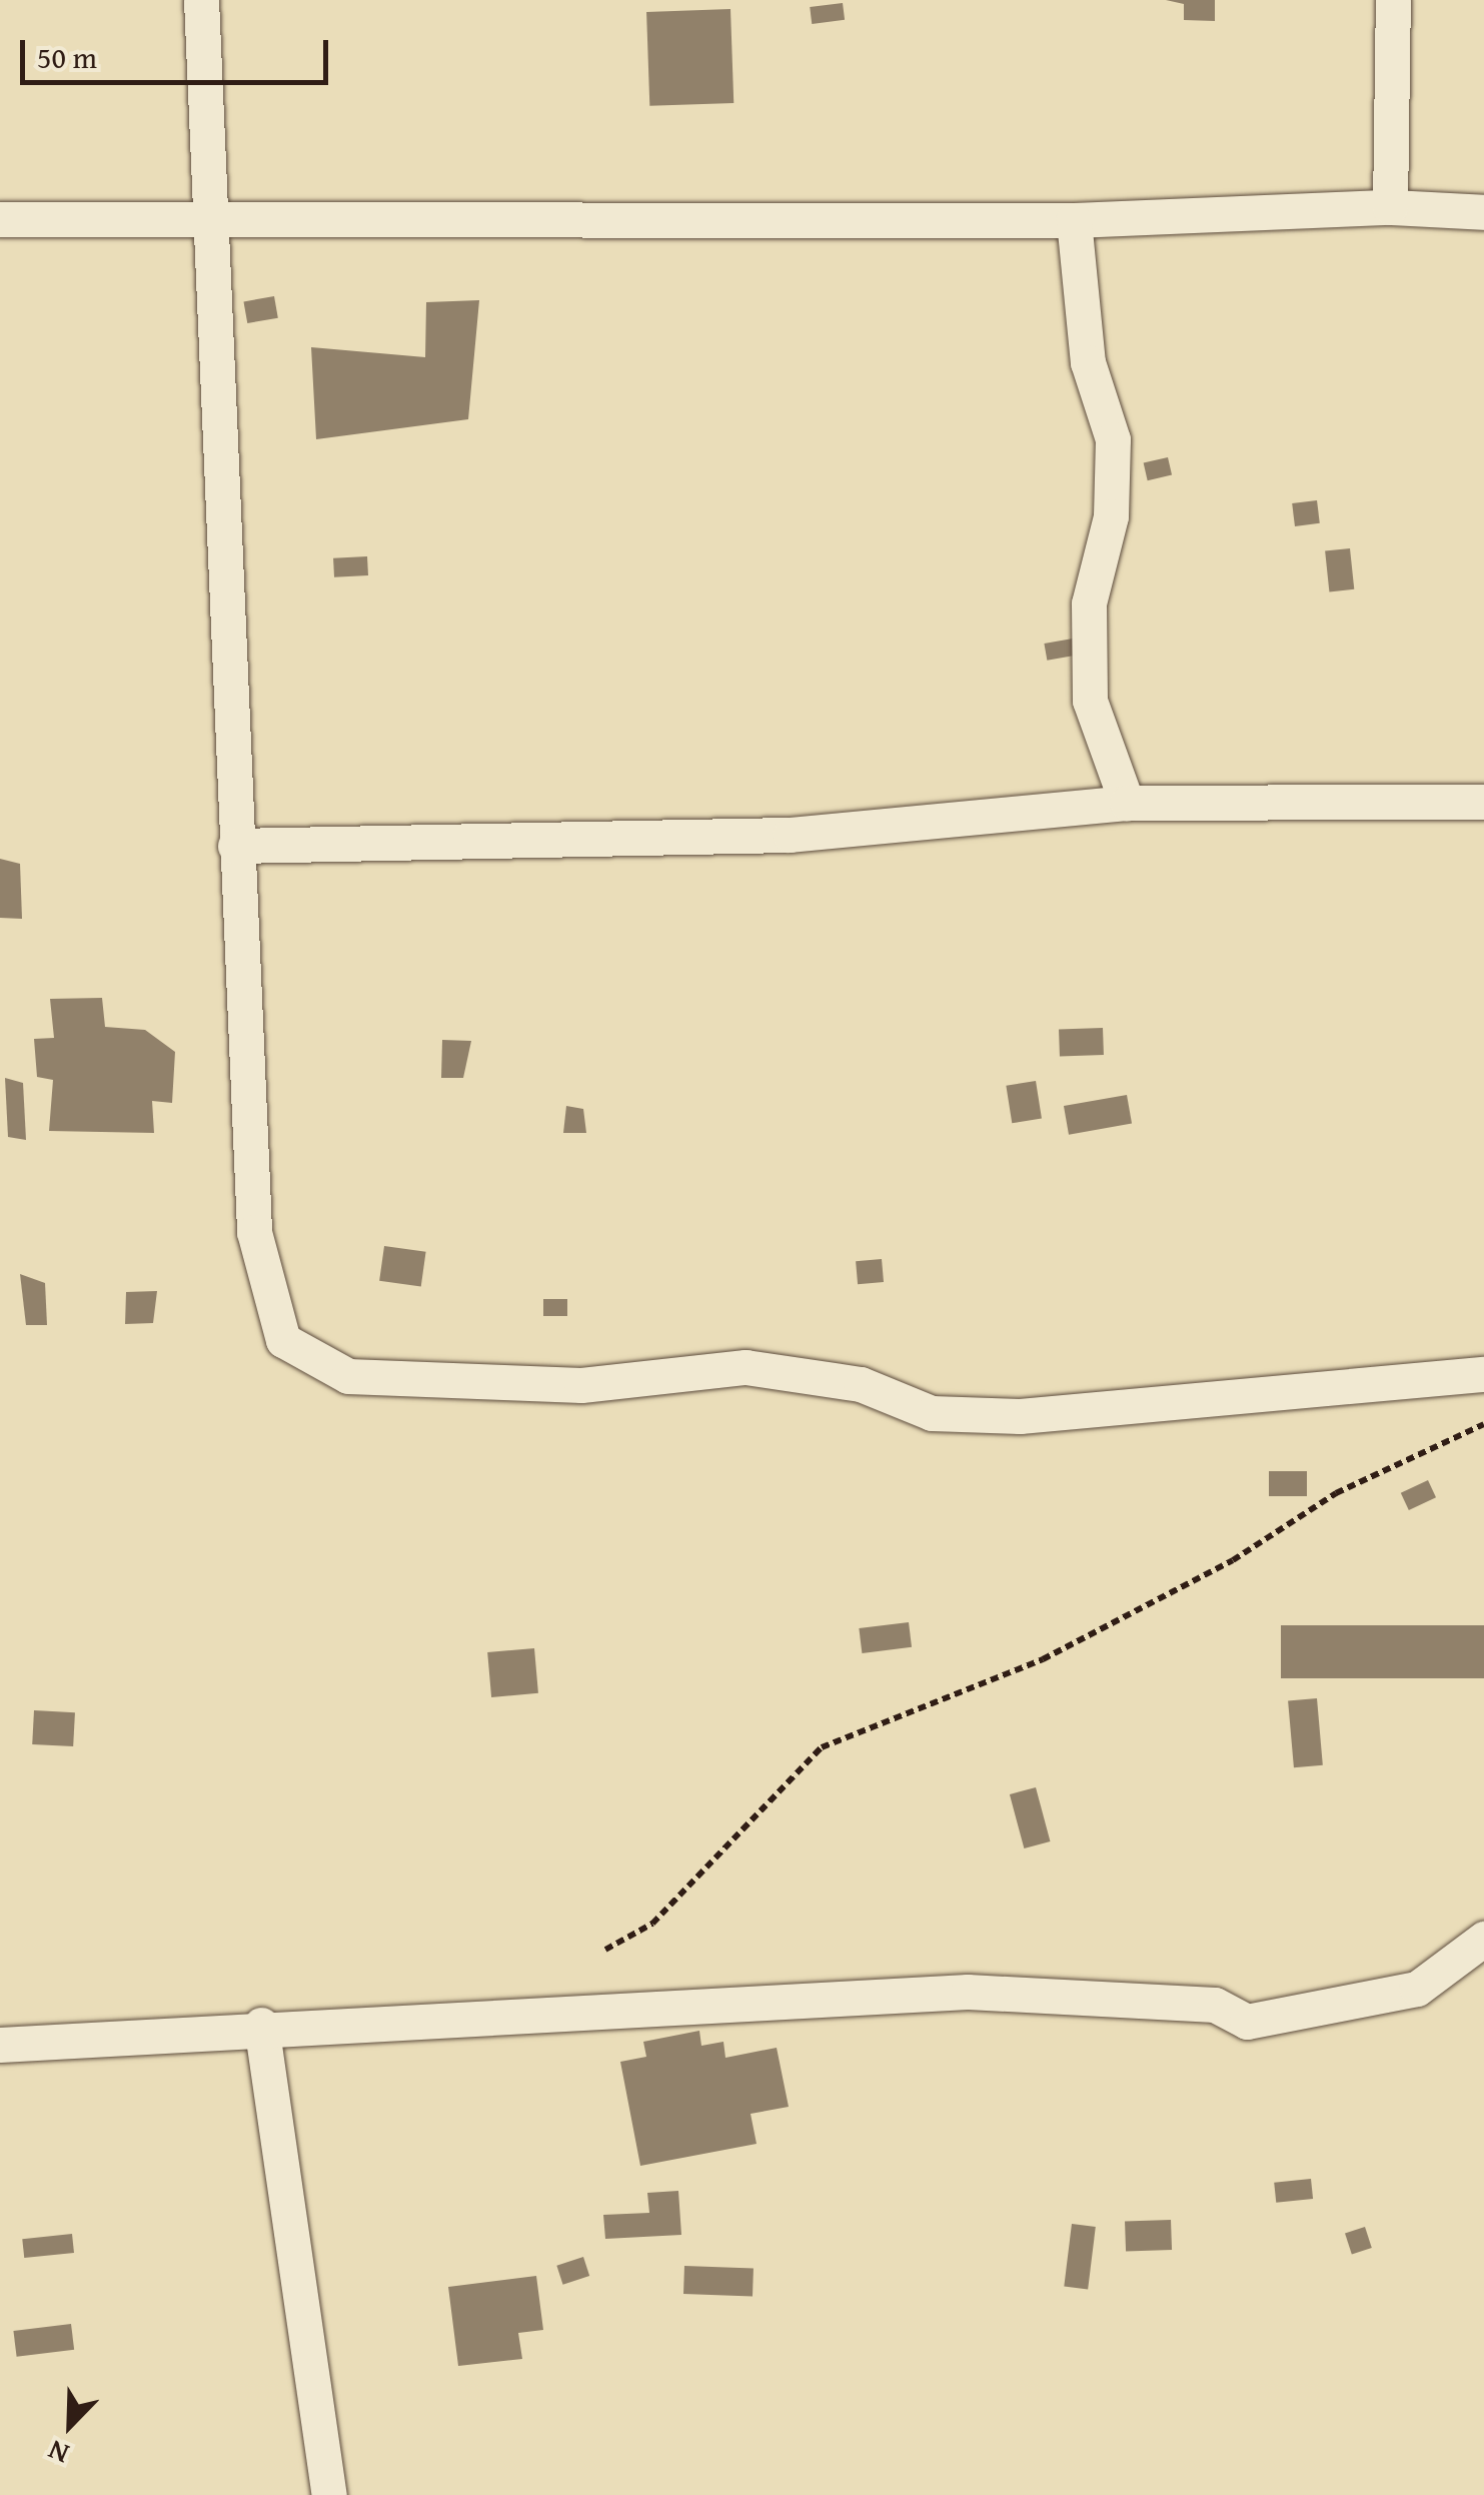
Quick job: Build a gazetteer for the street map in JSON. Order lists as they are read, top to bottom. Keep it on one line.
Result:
{"scale_bar":"50 m","north":"bottom left"}
